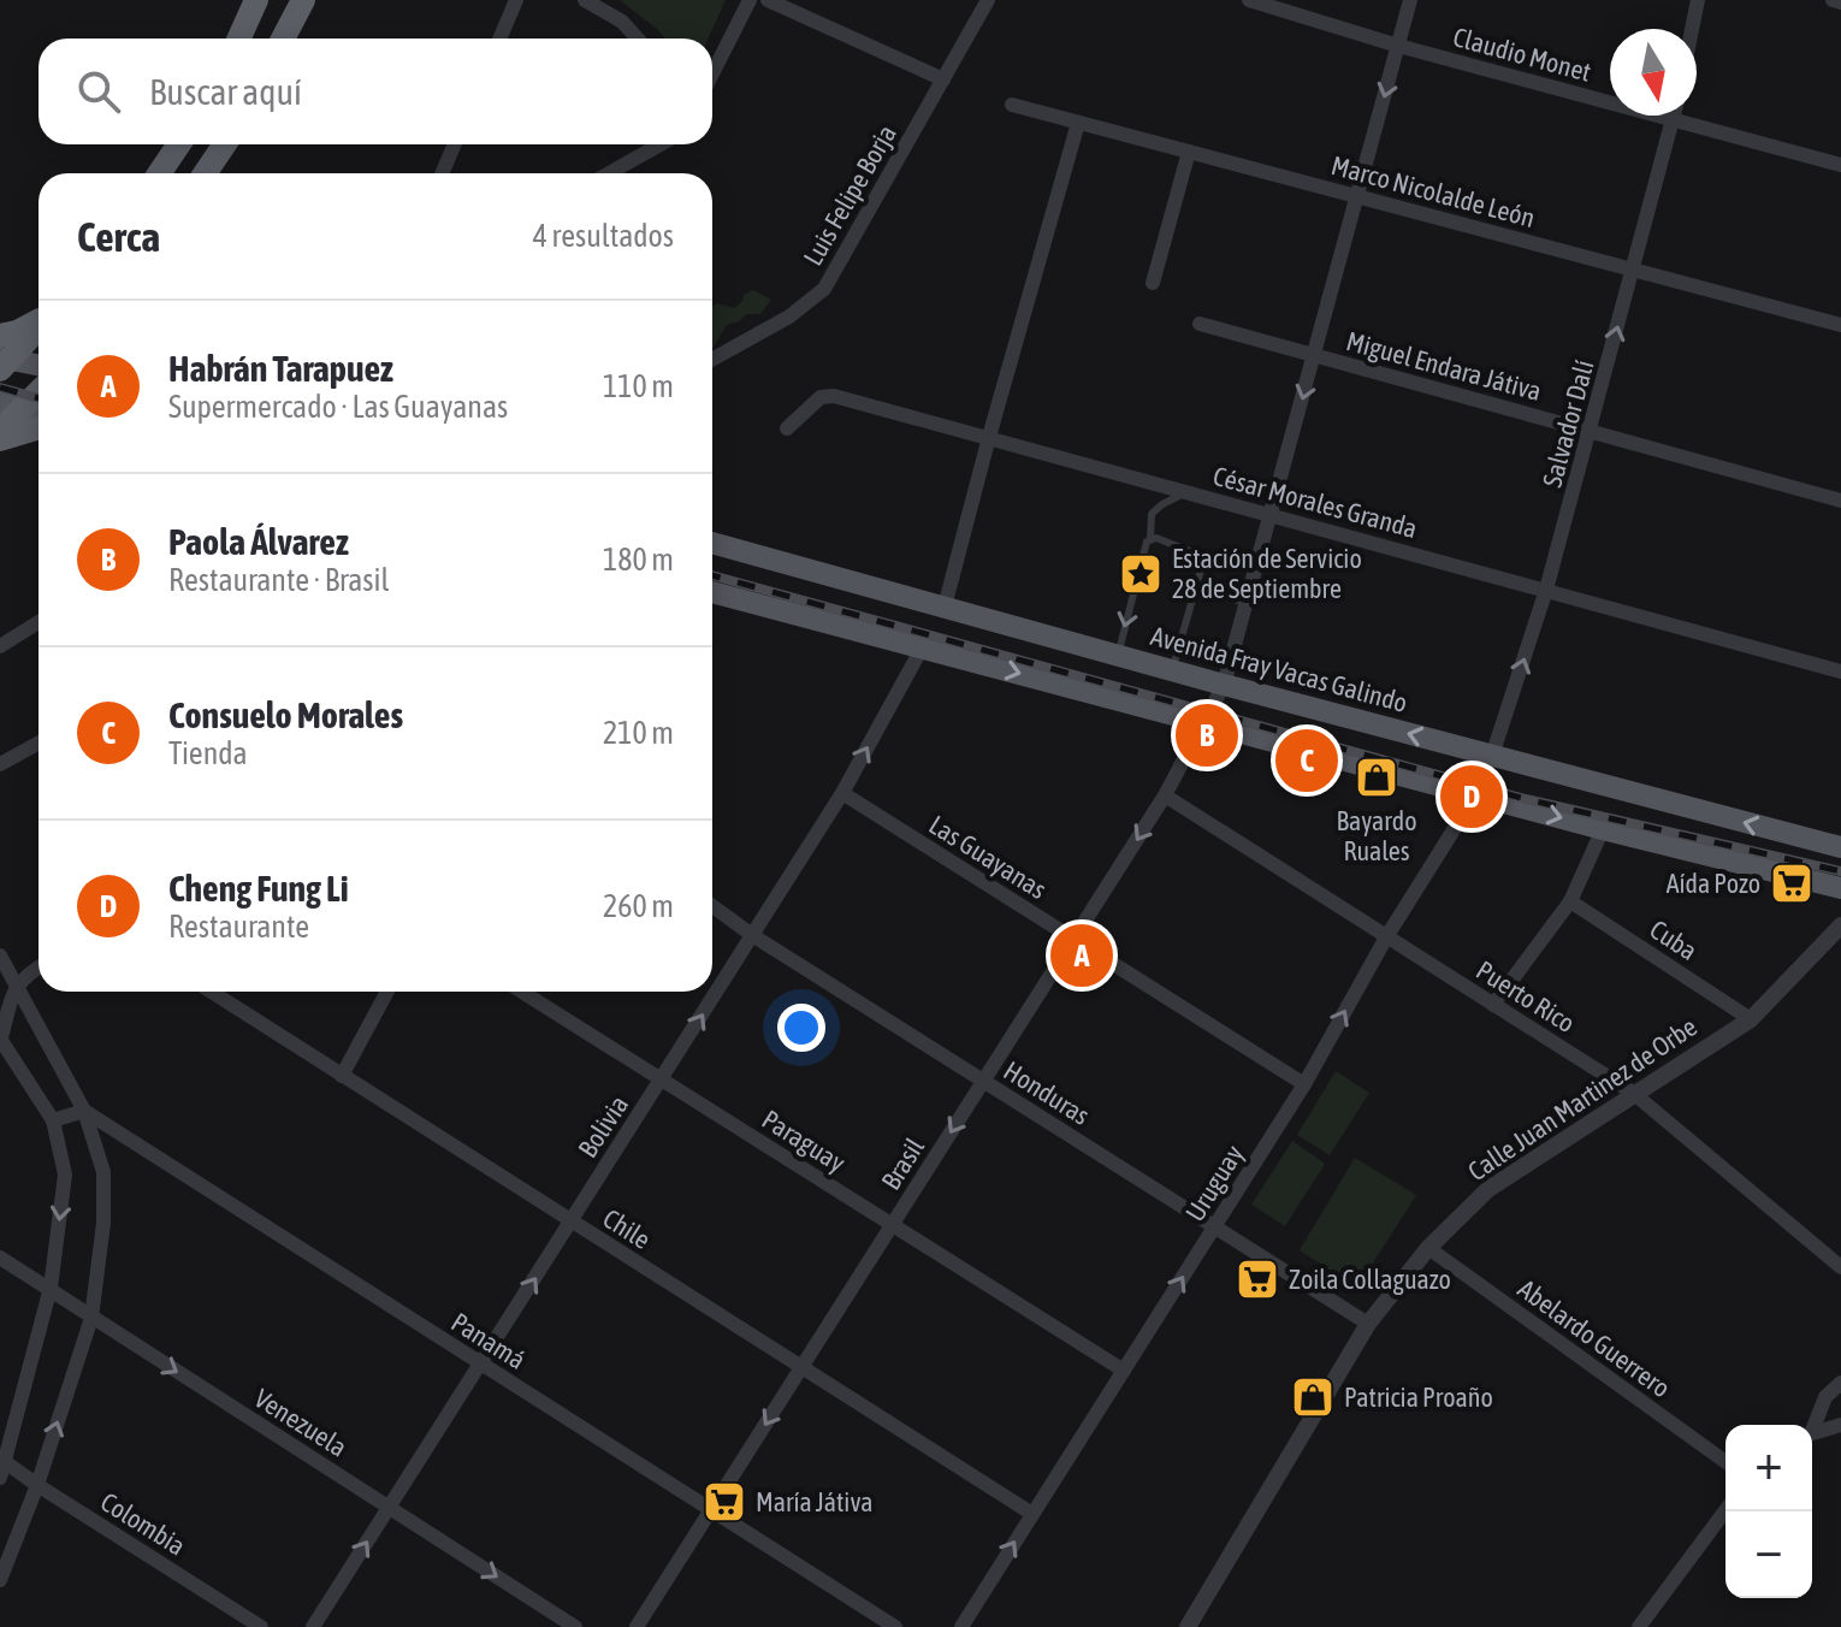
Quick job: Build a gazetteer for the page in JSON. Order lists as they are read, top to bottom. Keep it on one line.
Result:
{"streets":{"main road":["Avenida Fray Vacas Galindo"],"street":["Claudio Monet","Marco Nicolalde León","Luis Felipe Borja","Miguel Endara Játiva","Salvador Dalí","César Morales Granda","Las Guayanas","Cuba","Puerto Rico","Honduras","Calle Juan Martinez de Orbe","Bolivia","Paraguay","Brasil","Uruguay","Chile","Abelardo Guerrero","Panamá","Venezuela","Colombia"]},"crossings":[["Claudio Monet","Salvador Dalí"],["Claudio Monet","Brasil"],["Marco Nicolalde León","Salvador Dalí"],["Marco Nicolalde León","Brasil"],["Miguel Endara Játiva","Salvador Dalí"],["Miguel Endara Játiva","Brasil"],["Salvador Dalí","César Morales Granda"],["Salvador Dalí","Avenida Fray Vacas Galindo"],["Salvador Dalí","Uruguay"],["César Morales Granda","Brasil"],["Avenida Fray Vacas Galindo","Brasil"],["Avenida Fray Vacas Galindo","Uruguay"],["Las Guayanas","Bolivia"],["Las Guayanas","Brasil"],["Las Guayanas","Uruguay"],["Cuba","Calle Juan Martinez de Orbe"],["Puerto Rico","Calle Juan Martinez de Orbe"],["Puerto Rico","Brasil"],["Puerto Rico","Uruguay"],["Honduras","Calle Juan Martinez de Orbe"],["Honduras","Bolivia"],["Honduras","Brasil"],["Honduras","Uruguay"],["Calle Juan Martinez de Orbe","Abelardo Guerrero"],["Bolivia","Paraguay"],["Bolivia","Chile"],["Bolivia","Panamá"],["Bolivia","Venezuela"],["Paraguay","Brasil"],["Paraguay","Uruguay"],["Brasil","Chile"],["Brasil","Panamá"],["Uruguay","Chile"]],"one_way":["Salvador Dalí","Bolivia","Brasil","Uruguay","Venezuela"],"places":{"place":["Estación de Servicio 28 de Septiembre"],"shop":["Bayardo Ruales","Patricia Proaño"],"supermarket":["Aída Pozo","Zoila Collaguazo","María Játiva"]},"north":"bottom","page":{"search":"Buscar aquí","heading":["Cerca","4 resultados"],"list":[{"mark":"A","name":"Habrán Tarapuez","note":"Supermercado · Las Guayanas","value":"110 m"},{"mark":"B","name":"Paola Álvarez","note":"Restaurante · Brasil","value":"180 m"},{"mark":"C","name":"Consuelo Morales","note":"Tienda","value":"210 m"},{"mark":"D","name":"Cheng Fung Li","note":"Restaurante","value":"260 m"}],"pins":["B","C","D","A"],"map_buttons":["+","−"]}}
